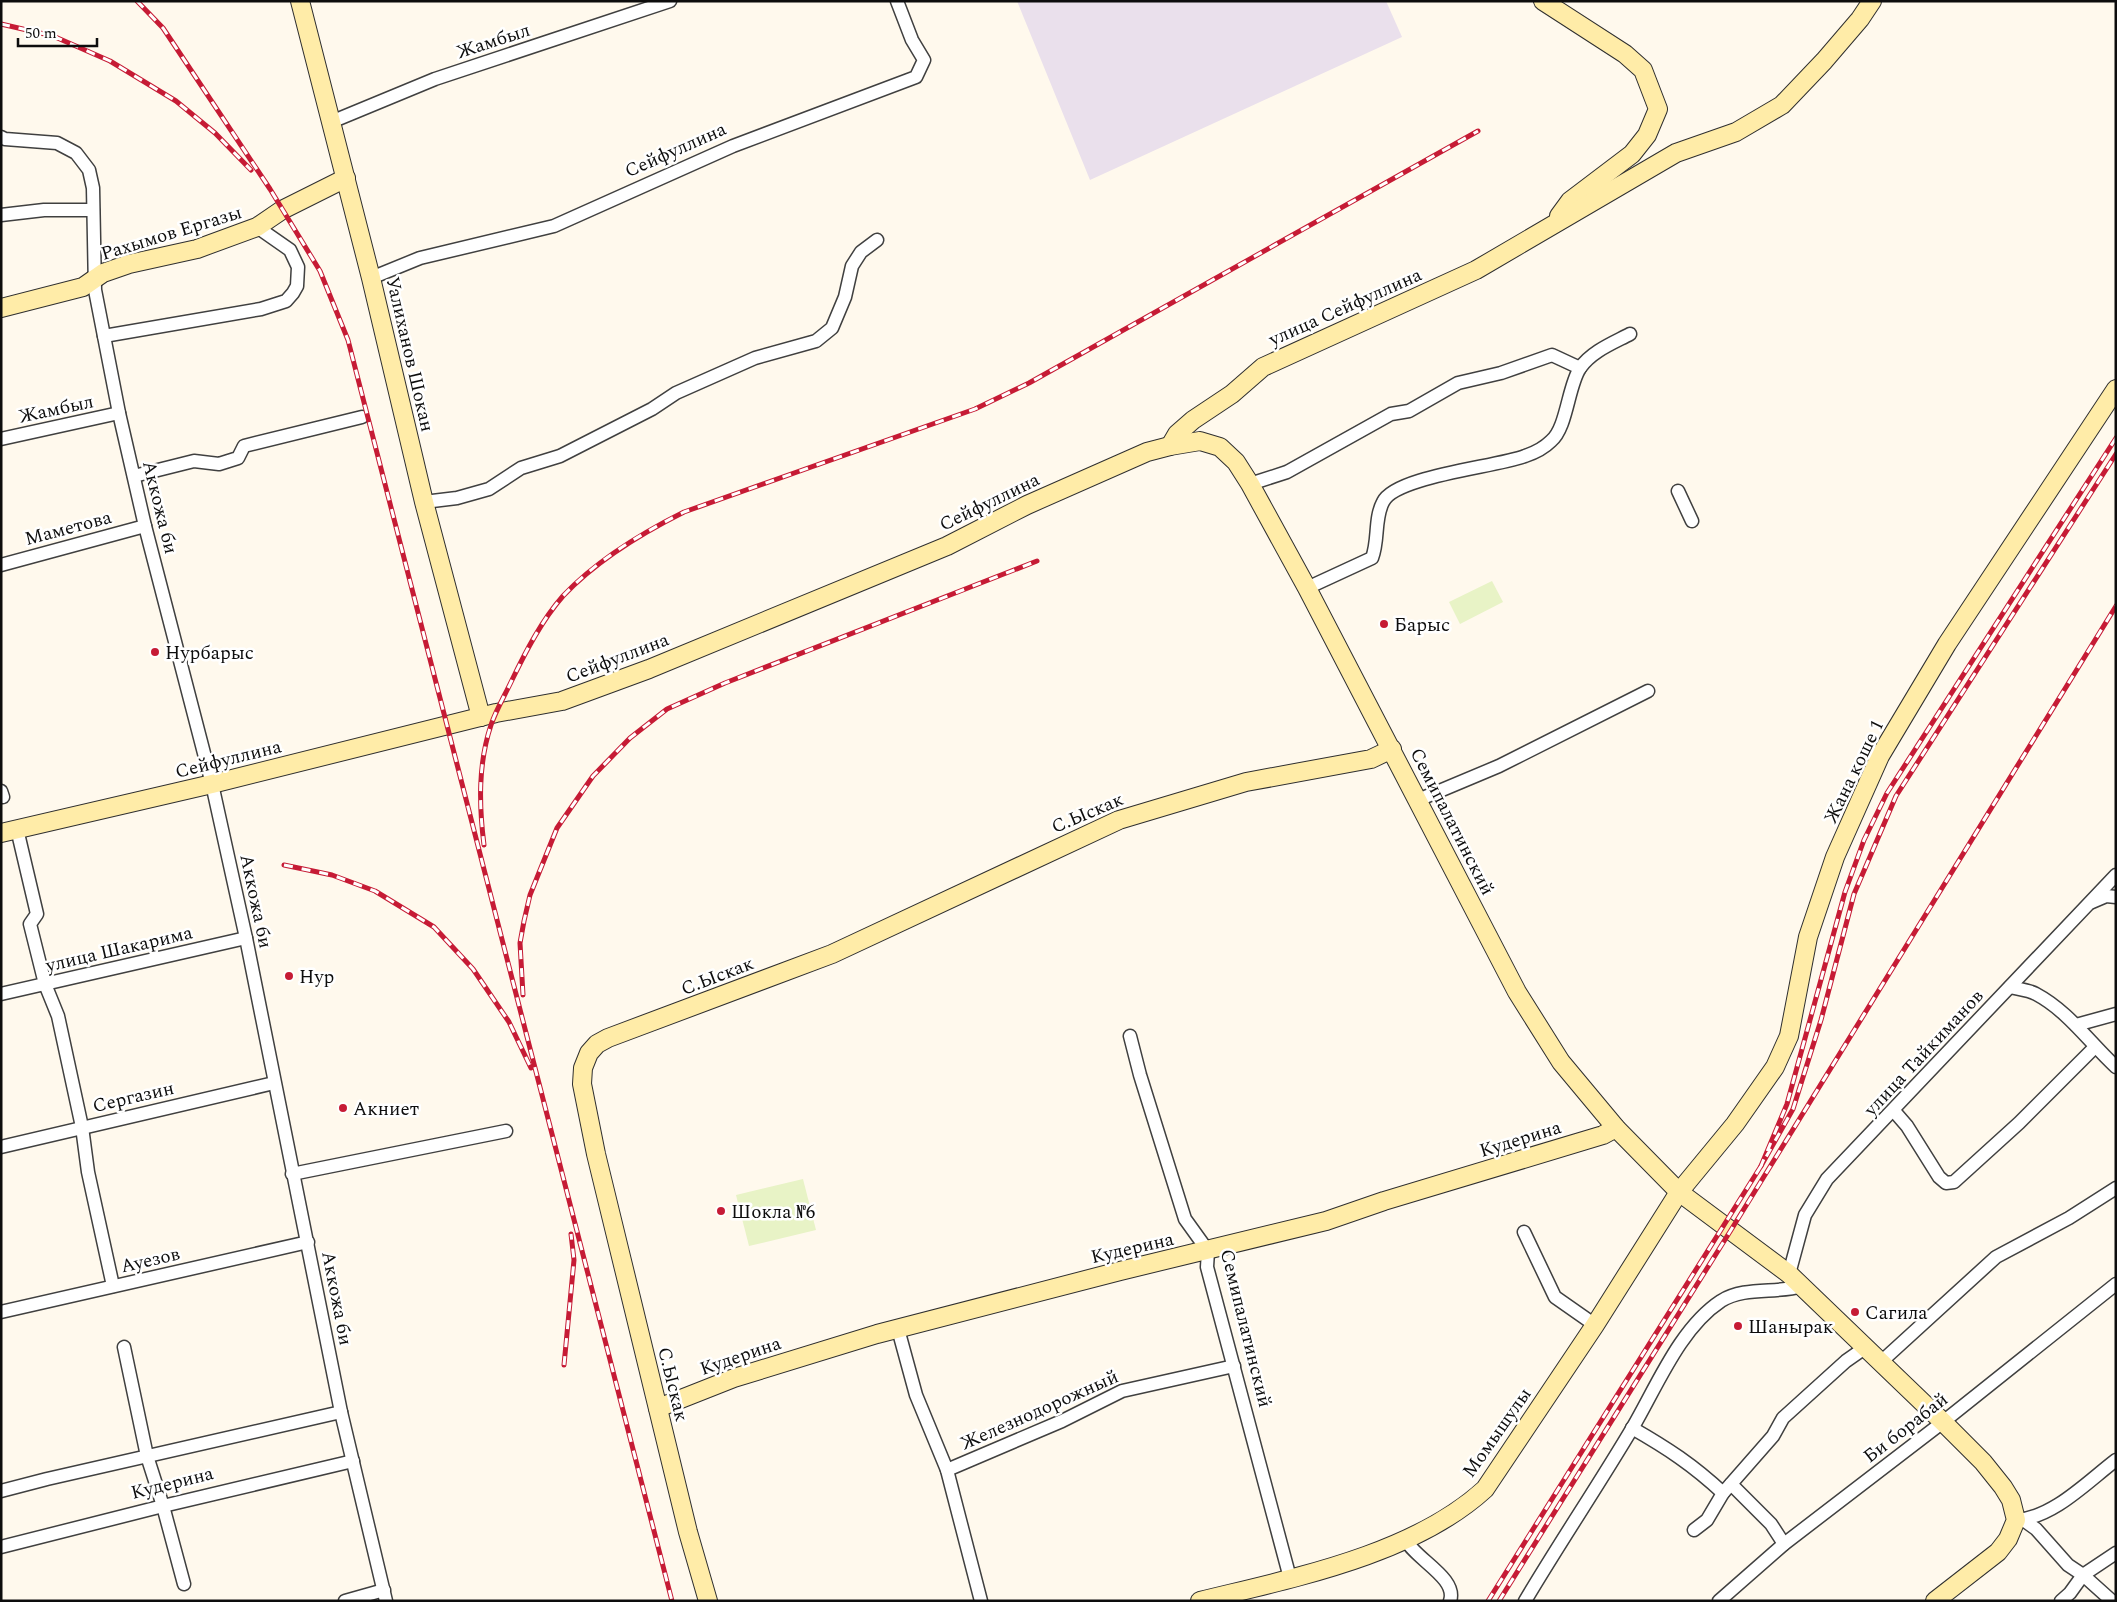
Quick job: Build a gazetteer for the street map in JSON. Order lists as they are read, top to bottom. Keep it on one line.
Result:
{"streets":{"street":["Жамбыл","Сейфуллина","Рахымов Ергазы","улица Сейфуллина","Уалиханов Шокан","Аккожа би","Маметова","Жана коше 1","С.Ыскак","Семипалатинский","улица Шакарима","улица Тайкиманов","Сергазин","Кудерина","Ауезов","Железнодорожный","Би борабай","Момышулы"]},"crossings":[["Жамбыл","Уалиханов Шокан"],["Жамбыл","Аккожа би"],["Сейфуллина","улица Сейфуллина"],["Сейфуллина","Уалиханов Шокан"],["Сейфуллина","Аккожа би"],["Сейфуллина","Семипалатинский"],["Рахымов Ергазы","Уалиханов Шокан"],["Рахымов Ергазы","Аккожа би"],["Аккожа би","Маметова"],["Аккожа би","улица Шакарима"],["Аккожа би","Сергазин"],["Аккожа би","Кудерина"],["Аккожа би","Ауезов"],["Жана коше 1","Семипалатинский"],["Жана коше 1","Момышулы"],["С.Ыскак","Семипалатинский"],["С.Ыскак","Кудерина"],["Семипалатинский","улица Тайкиманов"],["Семипалатинский","Кудерина"],["Семипалатинский","Железнодорожный"],["Семипалатинский","Би борабай"],["Семипалатинский","Момышулы"]],"places":["Барыс","Нурбарыс","Нур","Акниет","Шокла №6","Сагила","Шанырак"],"scale_bar":"50 m"}
